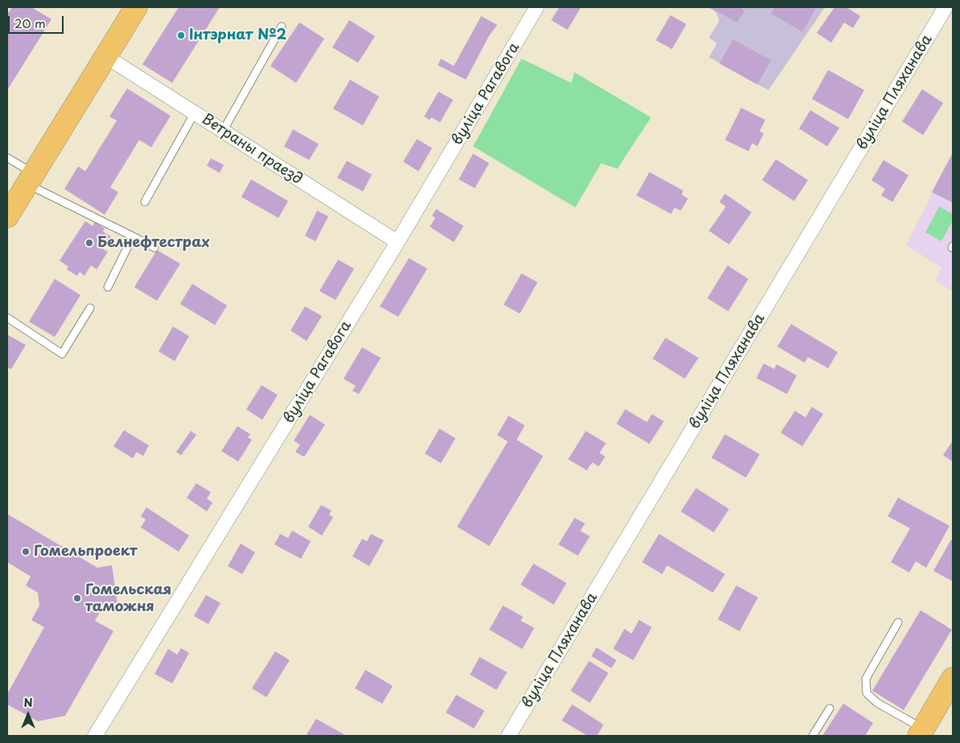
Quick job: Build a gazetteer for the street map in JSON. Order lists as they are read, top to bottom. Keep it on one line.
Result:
{"streets":{"street":["вуліца Пляханава","вуліца Рагавога","Ветраны праезд"]},"crossings":[["вуліца Рагавога","Ветраны праезд"]],"places":["Інтэрнат №2","Белнефтестрах","Гомельпроект","Гомельская таможня"],"scale_bar":"20 m","north":"top"}
